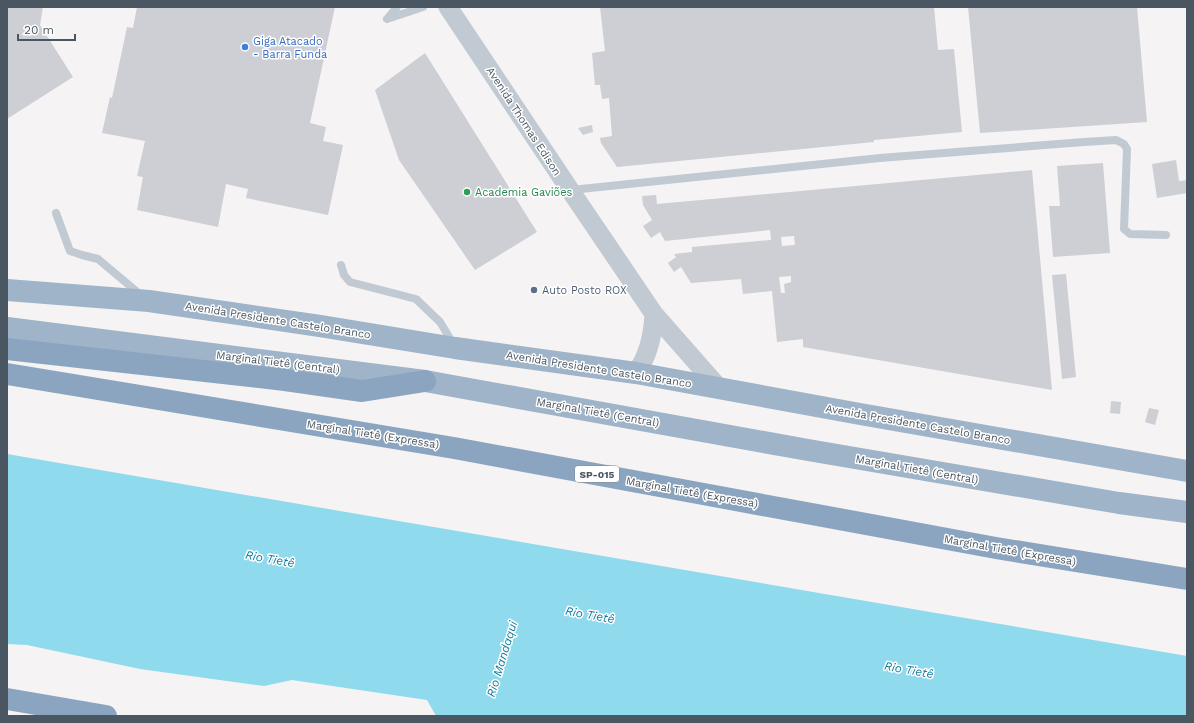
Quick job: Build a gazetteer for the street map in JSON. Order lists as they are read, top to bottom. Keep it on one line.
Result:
{"streets":{"highway":["Avenida Presidente Castelo Branco","Marginal Tietê (Central)","Marginal Tietê (Expressa)","SP-015"],"street":["Avenida Thomas Edison"]},"crossings":[["Avenida Thomas Edison","Avenida Presidente Castelo Branco"]],"water":["Rio Tietê","Rio Mandaqui"],"places":["Giga Atacado - Barra Funda","Academia Gaviões","Auto Posto ROX"],"scale_bar":"20 m"}
